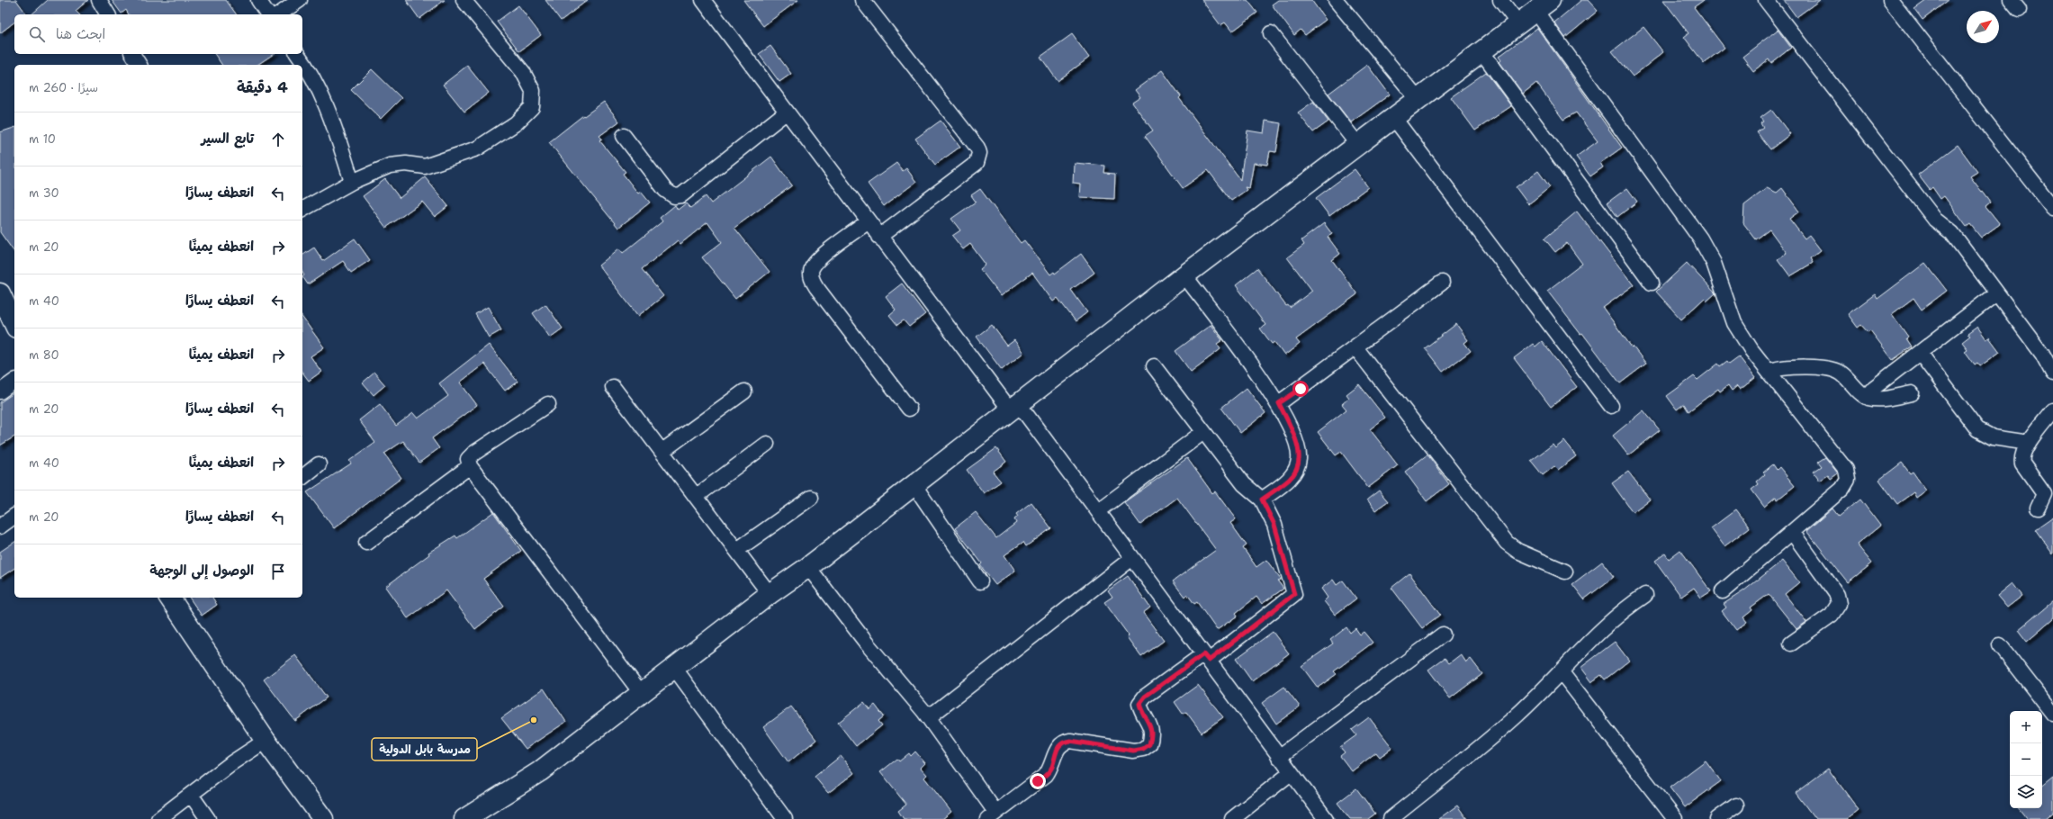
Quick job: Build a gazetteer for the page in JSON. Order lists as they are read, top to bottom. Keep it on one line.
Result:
{"places":["مدرسة بابل الدولية"],"north":"top right","page":{"search":"ابحث هنا","heading":["4 دقيقة","سيرًا · 260 m"],"list":[["تابع السير","10 m"],["انعطف يسارًا","30 m"],["انعطف يمينًا","20 m"],["انعطف يسارًا","40 m"],["انعطف يمينًا","80 m"],["انعطف يسارًا","20 m"],["انعطف يمينًا","40 m"],["انعطف يسارًا","20 m"],"الوصول إلى الوجهة"],"map_buttons":["+","−"]}}
